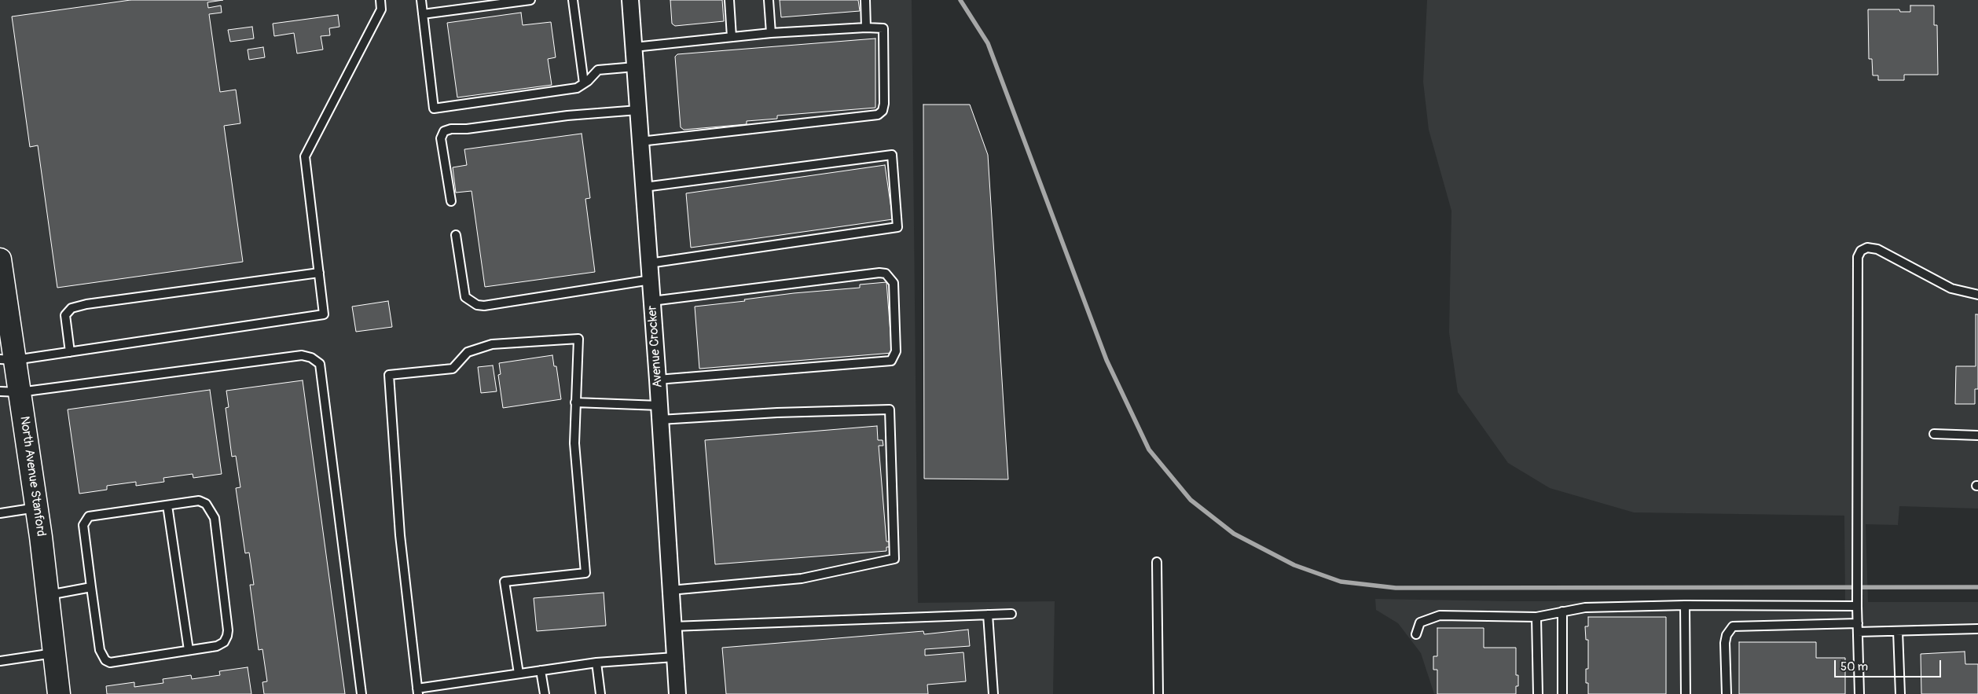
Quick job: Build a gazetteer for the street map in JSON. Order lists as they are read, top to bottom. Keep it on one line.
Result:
{"streets":{"street":["Avenue Crocker","North Avenue Stanford"]},"scale_bar":"50 m"}
